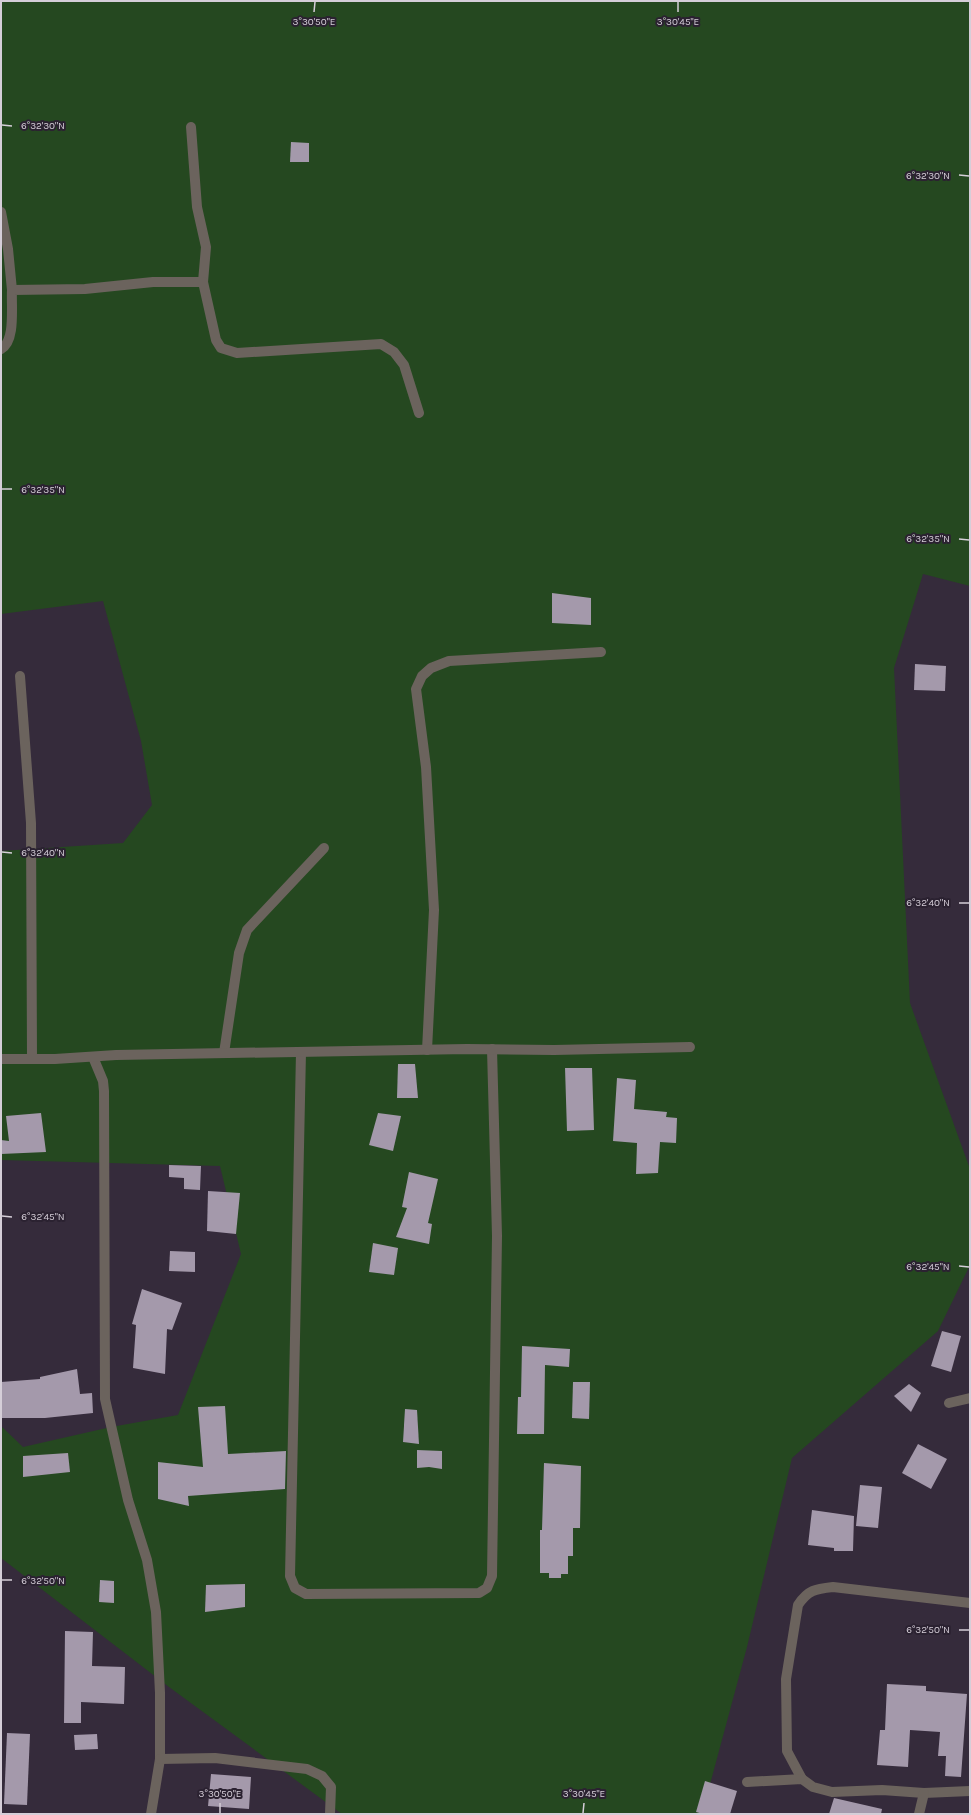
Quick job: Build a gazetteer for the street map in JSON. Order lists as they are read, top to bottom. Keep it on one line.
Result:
{"coordinates":["3°30'50\"E","3°30'45\"E","6°32'30\"N","6°32'35\"N","6°32'40\"N","6°32'45\"N","6°32'50\"N"]}
